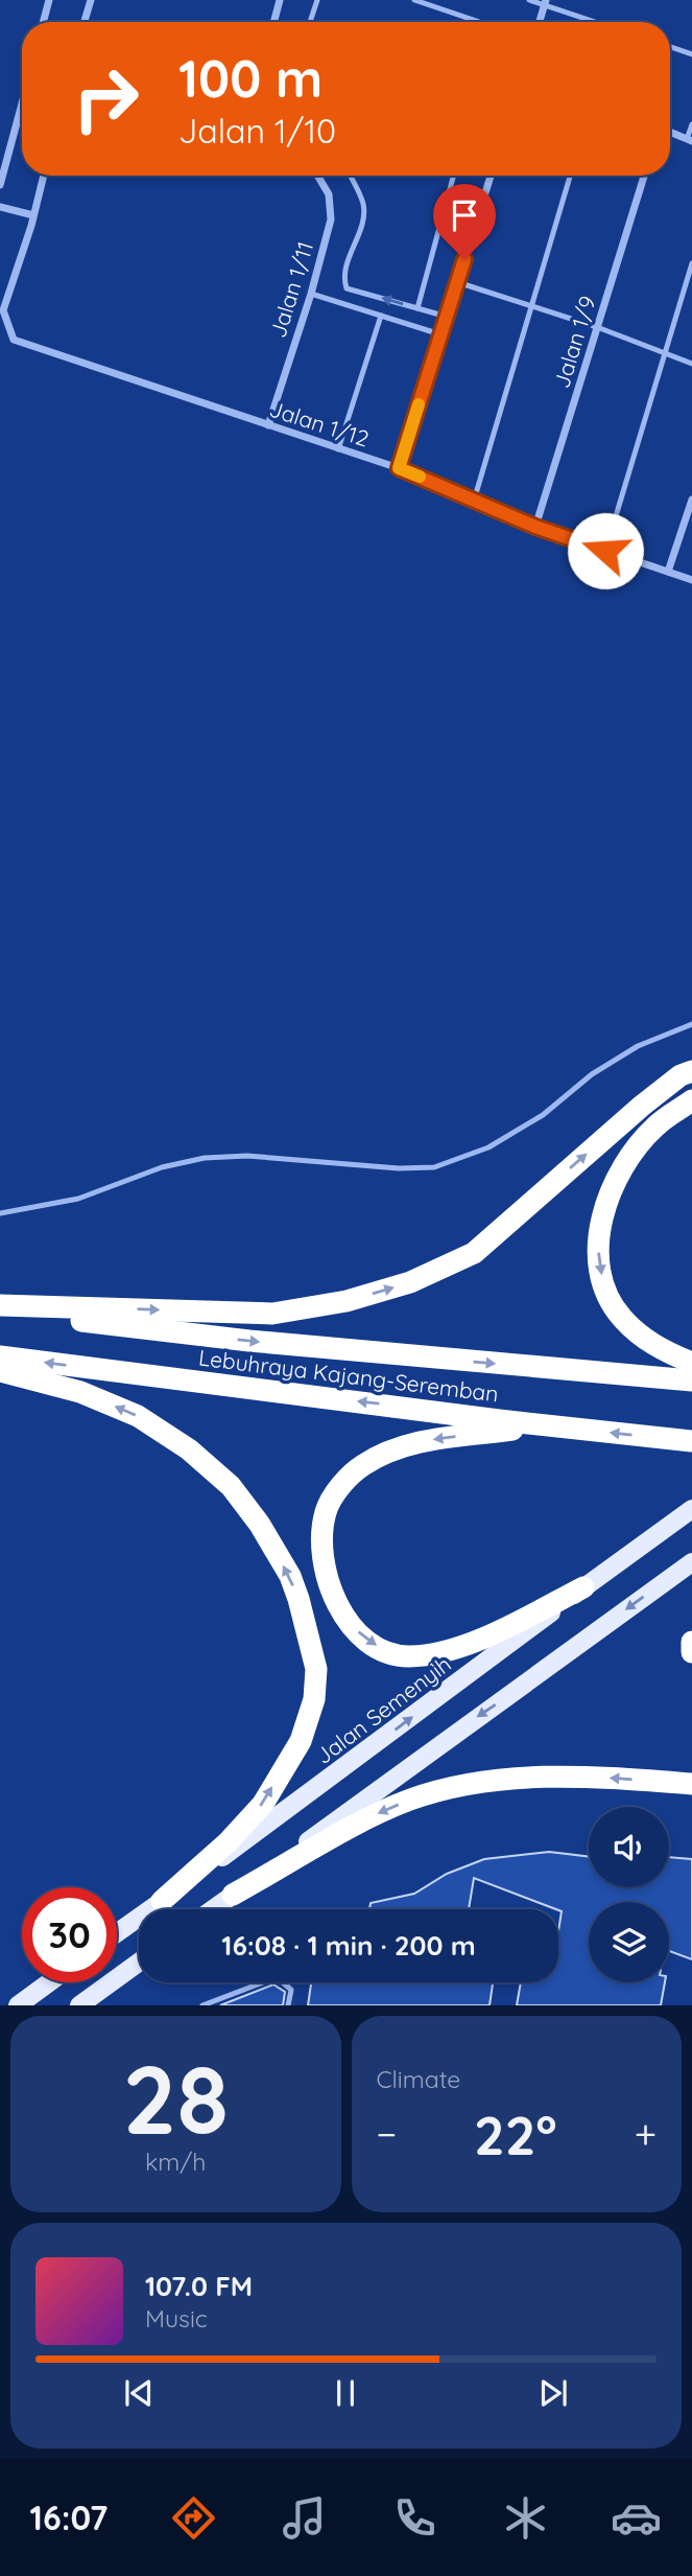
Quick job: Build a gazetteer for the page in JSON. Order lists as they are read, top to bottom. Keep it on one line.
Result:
{"streets":{"highway":["Lebuhraya Kajang-Seremban"],"main road":["Jalan Semenyih"],"street":["Jalan 1/11","Jalan 1/9","Jalan 1/12"]},"crossings":[["Jalan 1/11","Jalan 1/12"],["Jalan 1/9","Jalan 1/12"]],"page":{"turn":["100 m","Jalan 1/10"],"limit":"30","trip":"16:08 · 1 min · 200 m","tile":[["28","km/h"],"Climate"],"heat":["−","22°","+"],"song":["107.0 FM","Music"],"tabs":"16:07"}}
